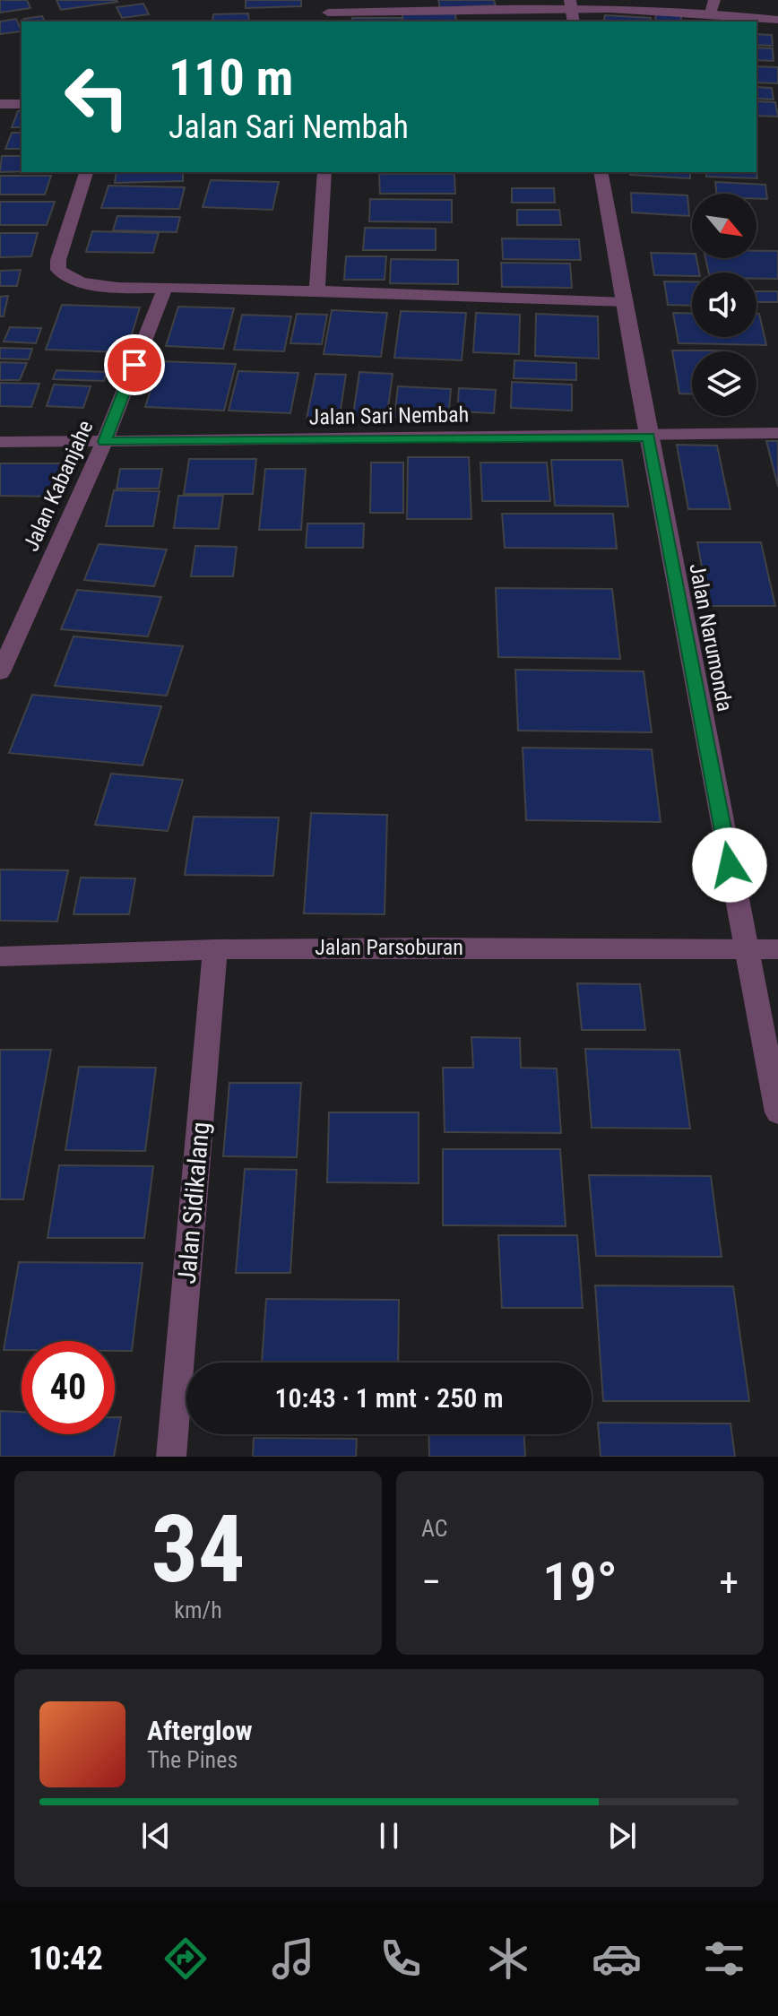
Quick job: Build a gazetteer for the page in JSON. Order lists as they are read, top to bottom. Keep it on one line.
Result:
{"streets":{"street":["Jalan Sari Nembah","Jalan Kabanjahe","Jalan Narumonda","Jalan Parsoburan","Jalan Sidikalang"]},"crossings":[["Jalan Sari Nembah","Jalan Kabanjahe"],["Jalan Sari Nembah","Jalan Narumonda"],["Jalan Narumonda","Jalan Parsoburan"],["Jalan Parsoburan","Jalan Sidikalang"]],"north":"bottom right","page":{"turn":["110 m","Jalan Sari Nembah"],"limit":"40","trip":"10:43 · 1 mnt · 250 m","tile":[["34","km/h"],"AC"],"heat":["−","19°","+"],"song":["Afterglow","The Pines"],"tabs":"10:42"}}
